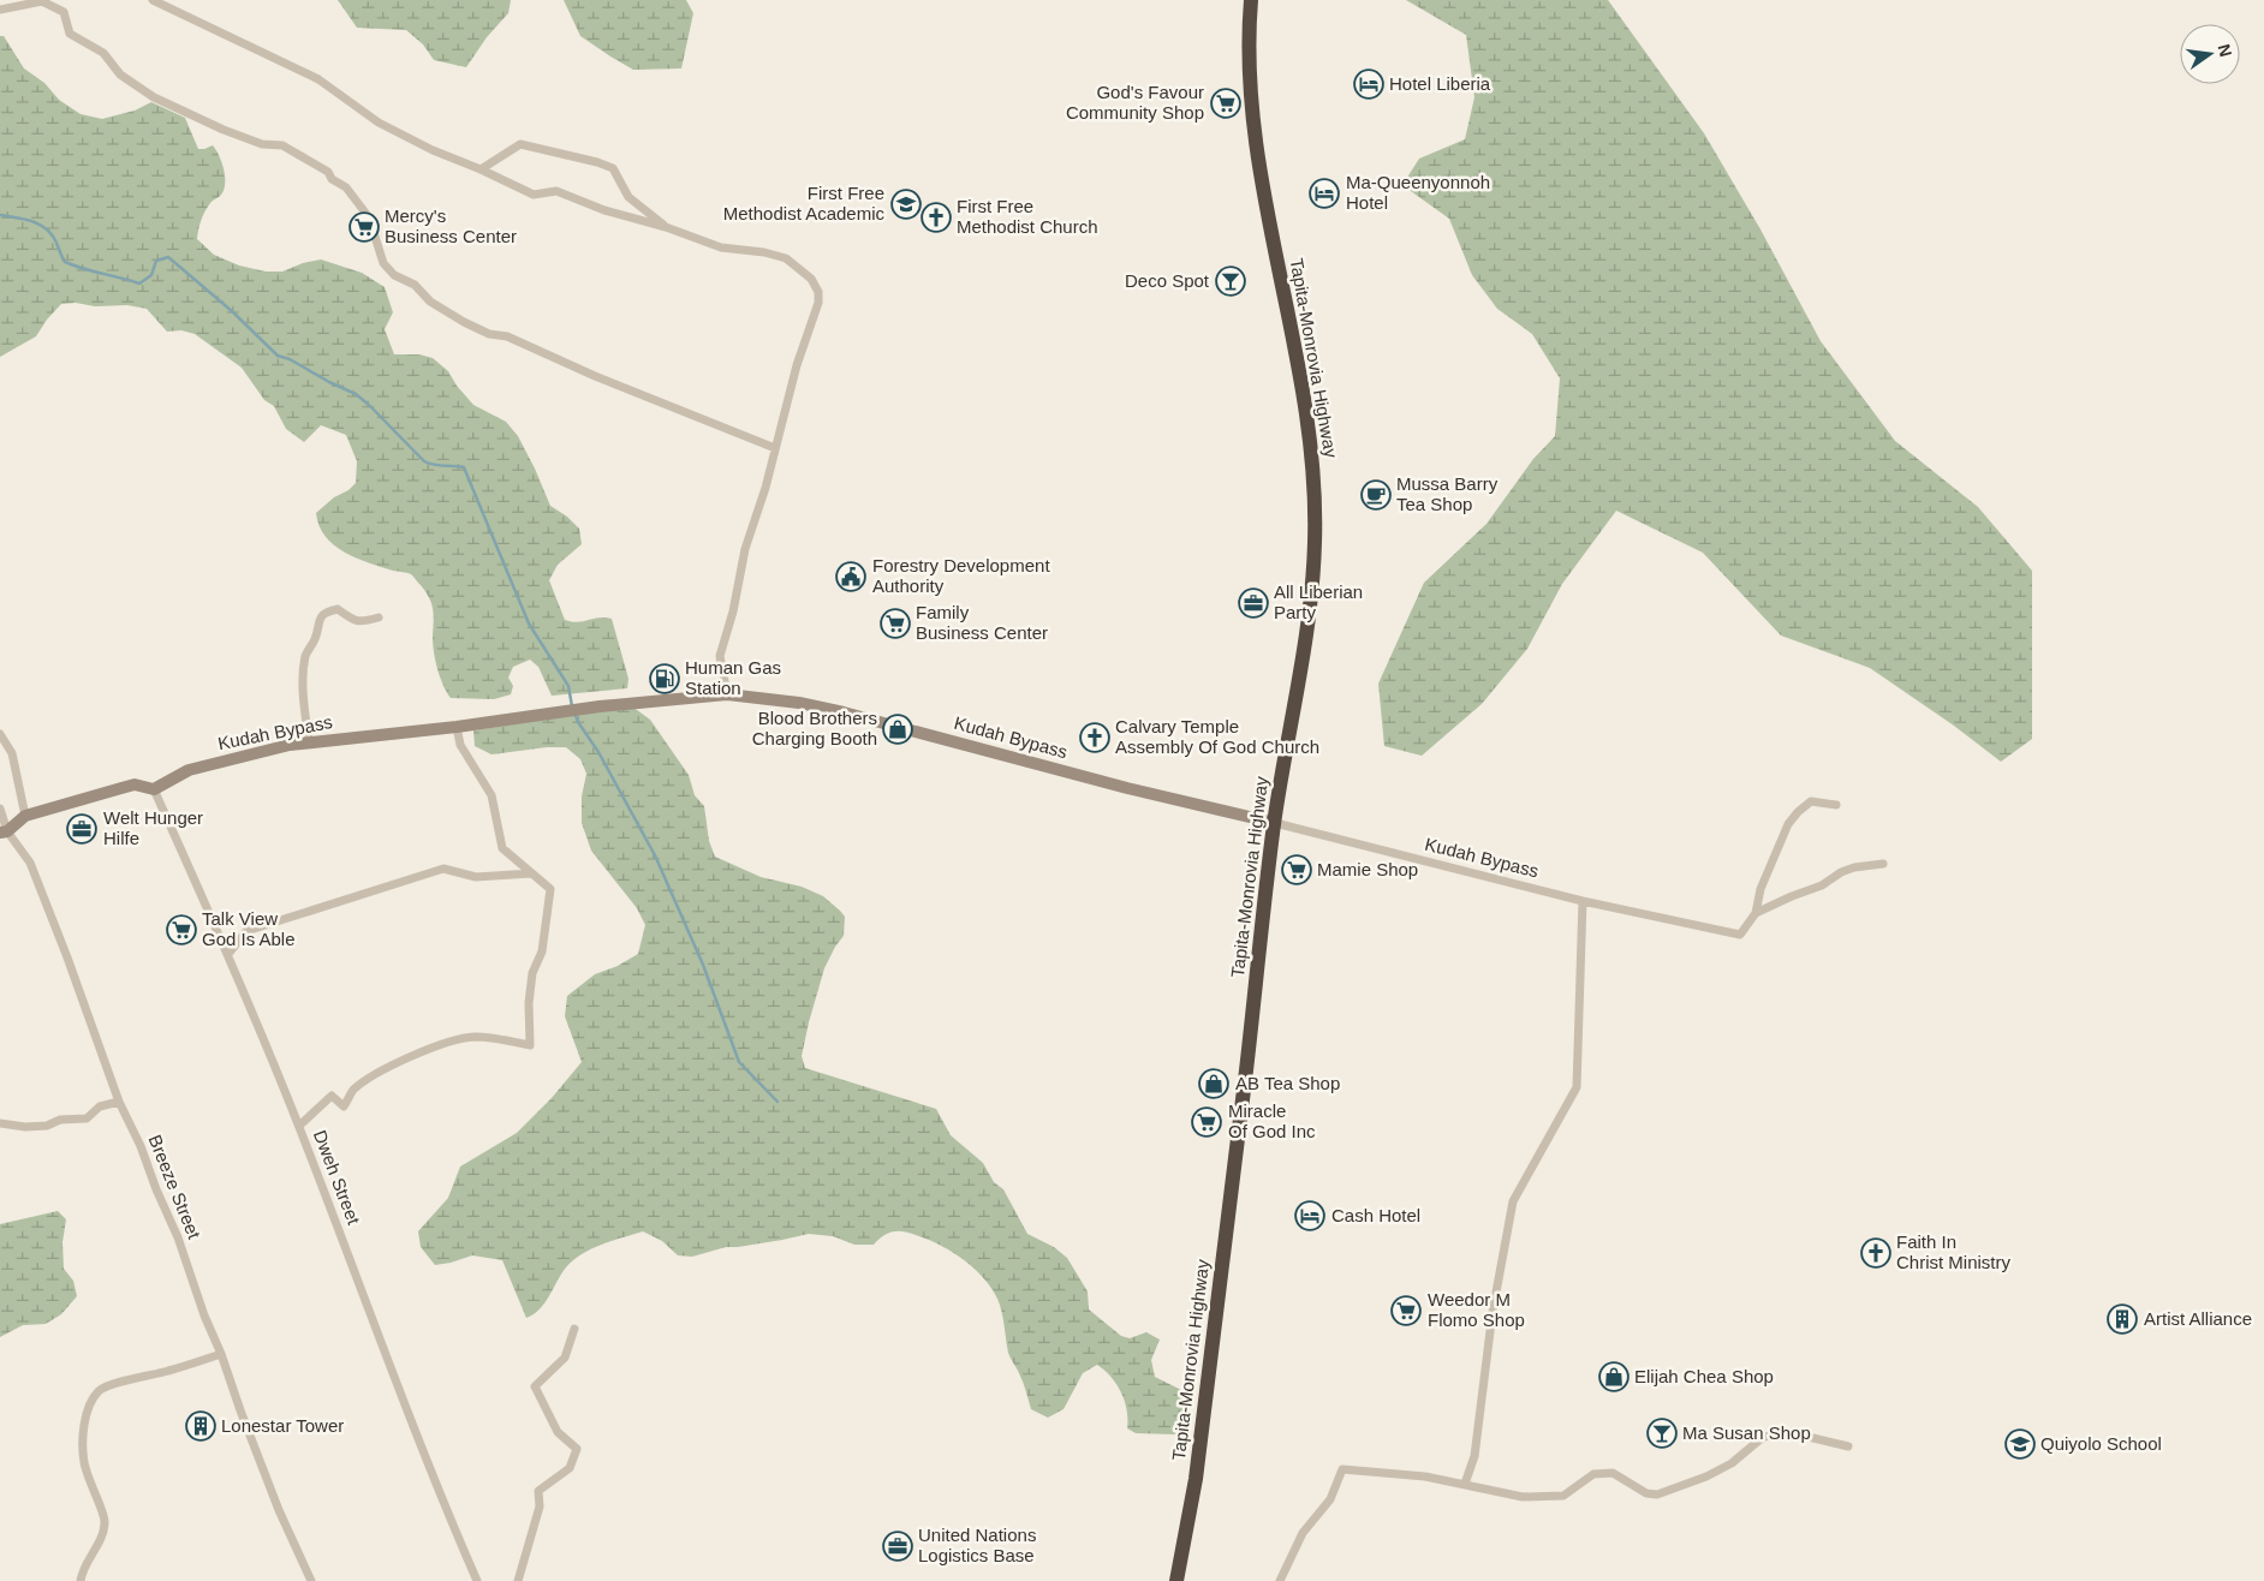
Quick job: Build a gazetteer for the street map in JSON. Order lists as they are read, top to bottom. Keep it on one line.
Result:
{"streets":{"highway":["Tapita-Monrovia Highway"],"street":["Kudah Bypass","Dweh Street","Breeze Street"]},"crossings":[["Tapita-Monrovia Highway","Kudah Bypass"],["Kudah Bypass","Dweh Street"]],"places":{"hotel":["Hotel Liberia","Ma-Queenyonnoh Hotel","Cash Hotel"],"supermarket":["God's Favour Community Shop","Mercy's Business Center","Family Business Center","Mamie Shop","Talk View God Is Able","Miracle Of God Inc","Weedor M Flomo Shop"],"school or university":["First Free Methodist Academic","Quiyolo School"],"church":["First Free Methodist Church","Calvary Temple Assembly Of God Church","Faith In Christ Ministry"],"bar":["Deco Spot","Ma Susan Shop"],"cafe":["Mussa Barry Tea Shop"],"public building":["Forestry Development Authority"],"office":["All Liberian Party","Welt Hunger Hilfe","United Nations Logistics Base"],"fuel station":["Human Gas Station"],"shop":["Blood Brothers Charging Booth","AB Tea Shop","Elijah Chea Shop"],"building":["Artist Alliance","Lonestar Tower"]},"north":"right"}
